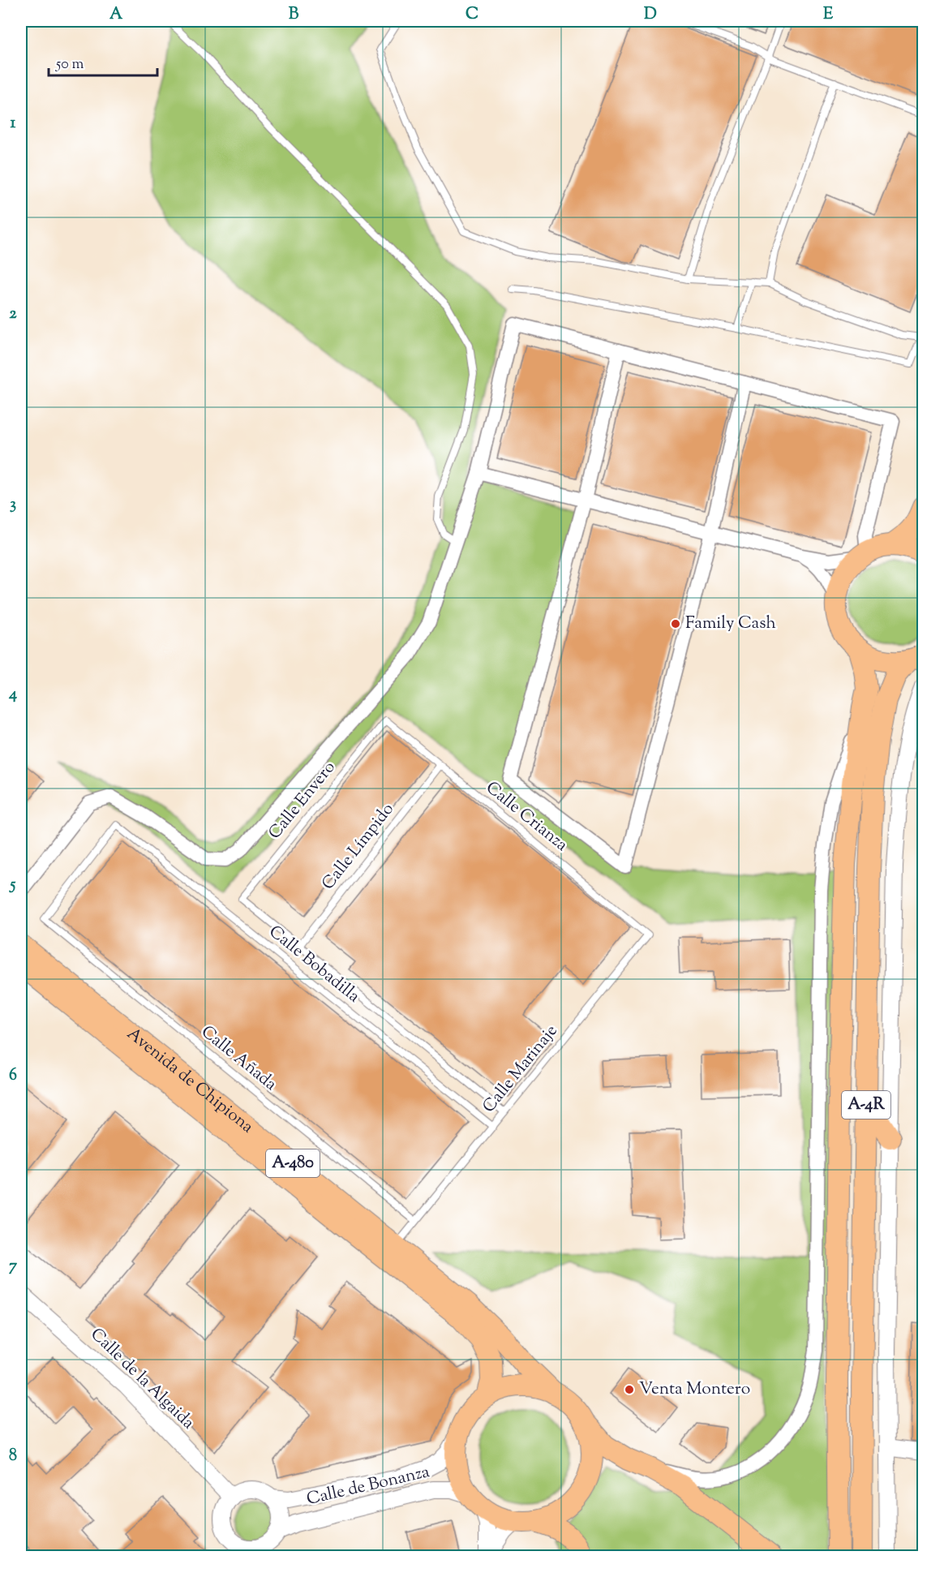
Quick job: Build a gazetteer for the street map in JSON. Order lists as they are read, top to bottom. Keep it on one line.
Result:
{"streets":{"main road":["Avenida de Chipiona","A-4R","A-480"],"street":["Calle de la Algaida","Calle de Bonanza"],"lane":["Calle Envero","Calle Crianza","Calle Límpido","Calle Bobadilla","Calle Añada","Calle Marinaje"]},"crossings":[["Calle Envero","Calle Crianza"],["Calle Envero","Calle Bobadilla"],["Calle Crianza","Calle Límpido"],["Calle Crianza","Calle Marinaje"],["Calle Límpido","Calle Bobadilla"],["Calle Bobadilla","Calle Añada"],["Calle Bobadilla","Calle Marinaje"],["Calle Añada","Calle Marinaje"],["Calle Marinaje","Avenida de Chipiona"],["Avenida de Chipiona","Calle de Bonanza"],["Calle de la Algaida","Calle de Bonanza"]],"places":["Family Cash","Venta Montero"],"scale_bar":"50 m","grid":{"columns":["A","B","C","D","E"],"rows":["1","2","3","4","5","6","7","8"]}}
